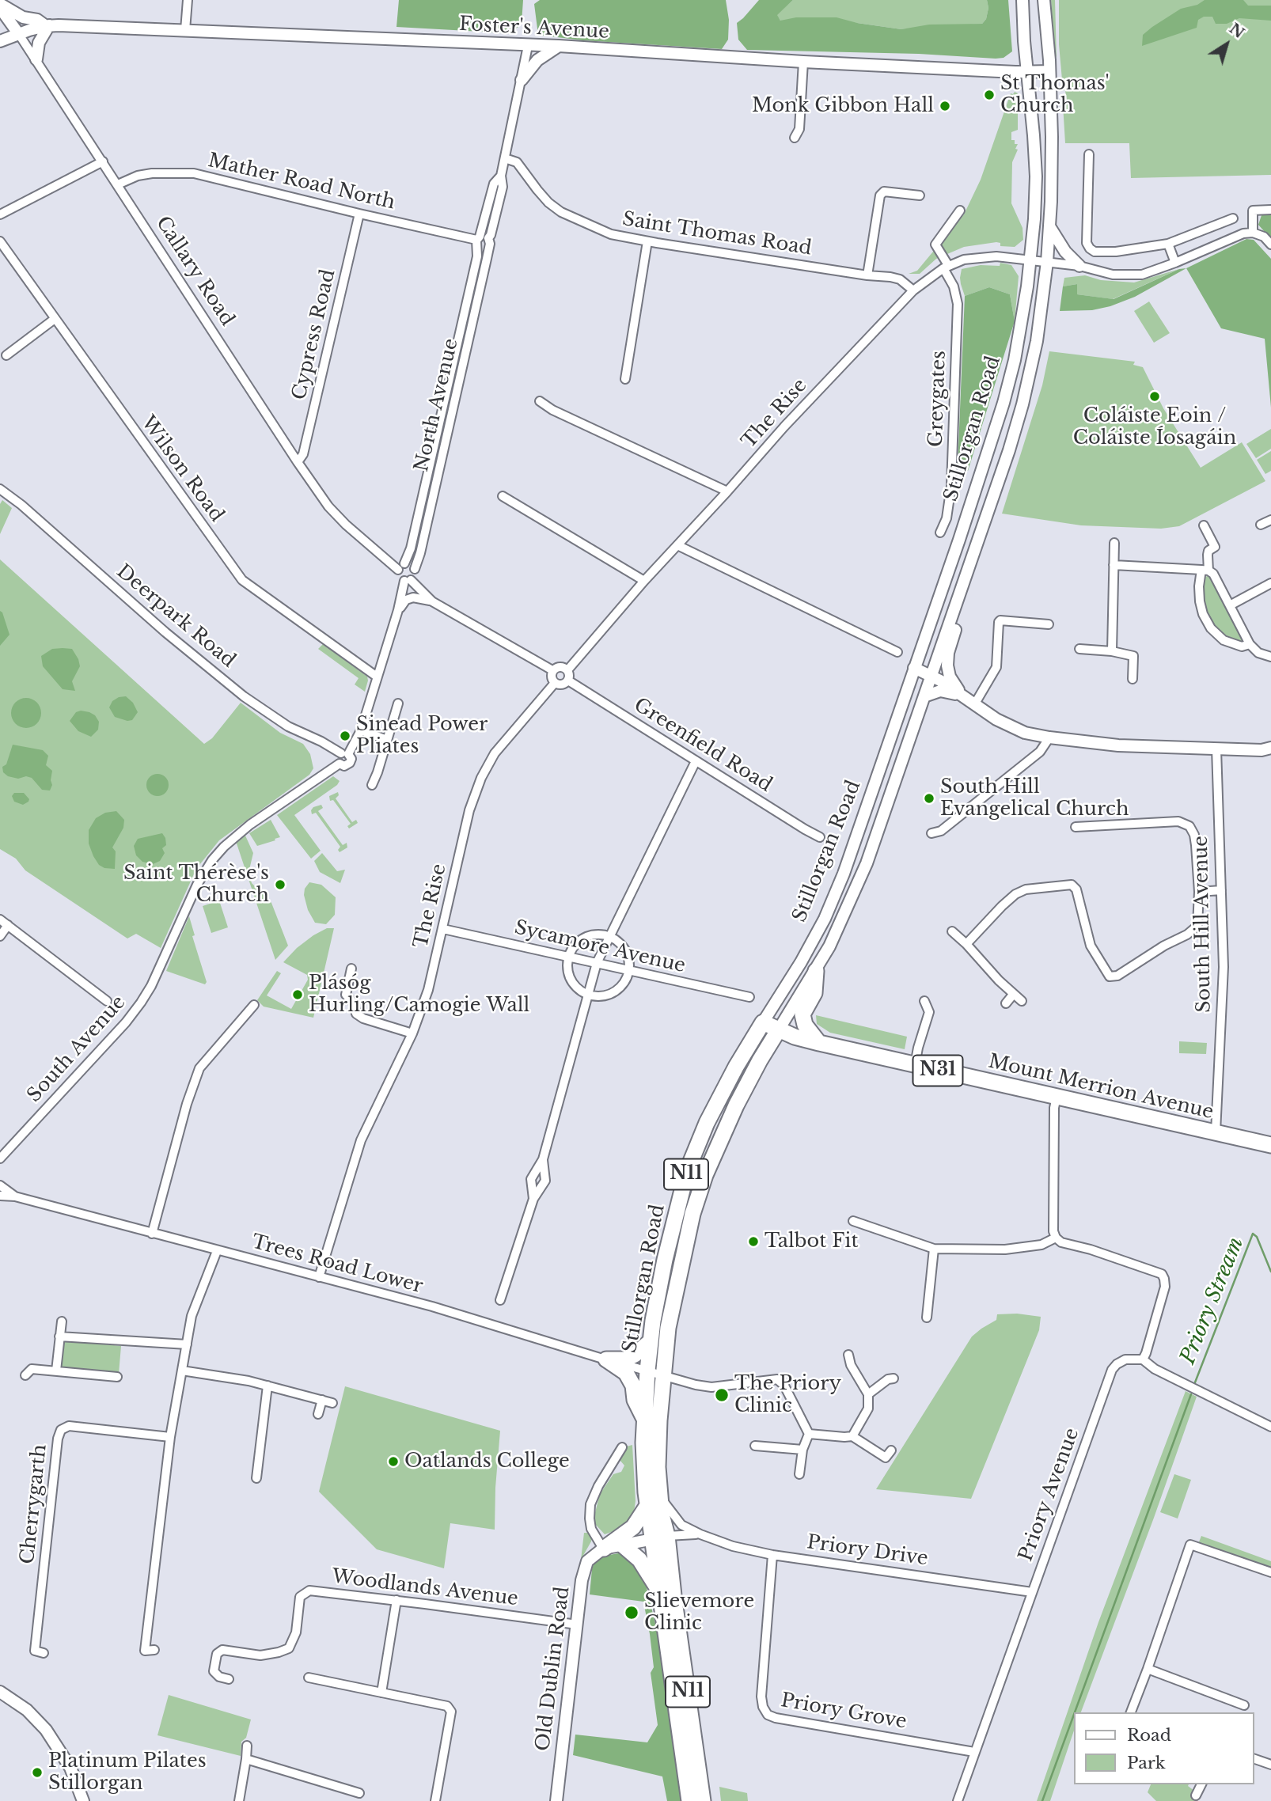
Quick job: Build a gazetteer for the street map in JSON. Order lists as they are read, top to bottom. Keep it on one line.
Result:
{"streets":{"highway":["Stillorgan Road","N31","Mount Merrion Avenue","N11"],"main road":["Foster's Avenue","Old Dublin Road"],"street":["Mather Road North","Saint Thomas Road","Callary Road","Cypress Road","Greygates","North Avenue","The Rise","Wilson Road","Deerpark Road","Greenfield Road","South Hill Avenue","Sycamore Avenue","South Avenue","Trees Road Lower","Priory Avenue","Cherrygarth","Priory Drive","Woodlands Avenue","Priory Grove"]},"crossings":[["Foster's Avenue","Callary Road"],["Foster's Avenue","North Avenue"],["Foster's Avenue","Stillorgan Road"],["Mather Road North","Callary Road"],["Mather Road North","Cypress Road"],["Mather Road North","North Avenue"],["Saint Thomas Road","North Avenue"],["Saint Thomas Road","The Rise"],["Callary Road","Cypress Road"],["Callary Road","North Avenue"],["Greygates","The Rise"],["The Rise","Stillorgan Road"],["The Rise","Greenfield Road"],["The Rise","Sycamore Avenue"],["The Rise","Trees Road Lower"],["Stillorgan Road","Mount Merrion Avenue"],["Stillorgan Road","N11"],["Stillorgan Road","Trees Road Lower"],["Stillorgan Road","Priory Drive"],["Deerpark Road","South Avenue"],["South Hill Avenue","Mount Merrion Avenue"],["Priory Avenue","Priory Drive"],["Priory Avenue","Priory Grove"],["Priory Drive","Priory Grove"],["Woodlands Avenue","Old Dublin Road"]],"water":["Priory Stream"],"places":["St Thomas' Church","Monk Gibbon Hall","Coláiste Eoin / Coláiste Íosagáin","Sinead Power Pliates","South Hill Evangelical Church","Saint Thérèse's Church","Plásóg Hurling/Camogie Wall","Talbot Fit","The Priory Clinic","Oatlands College","Slievemore Clinic","Platinum Pilates Stillorgan"],"legend":["Road","Park"],"north":"top right"}
